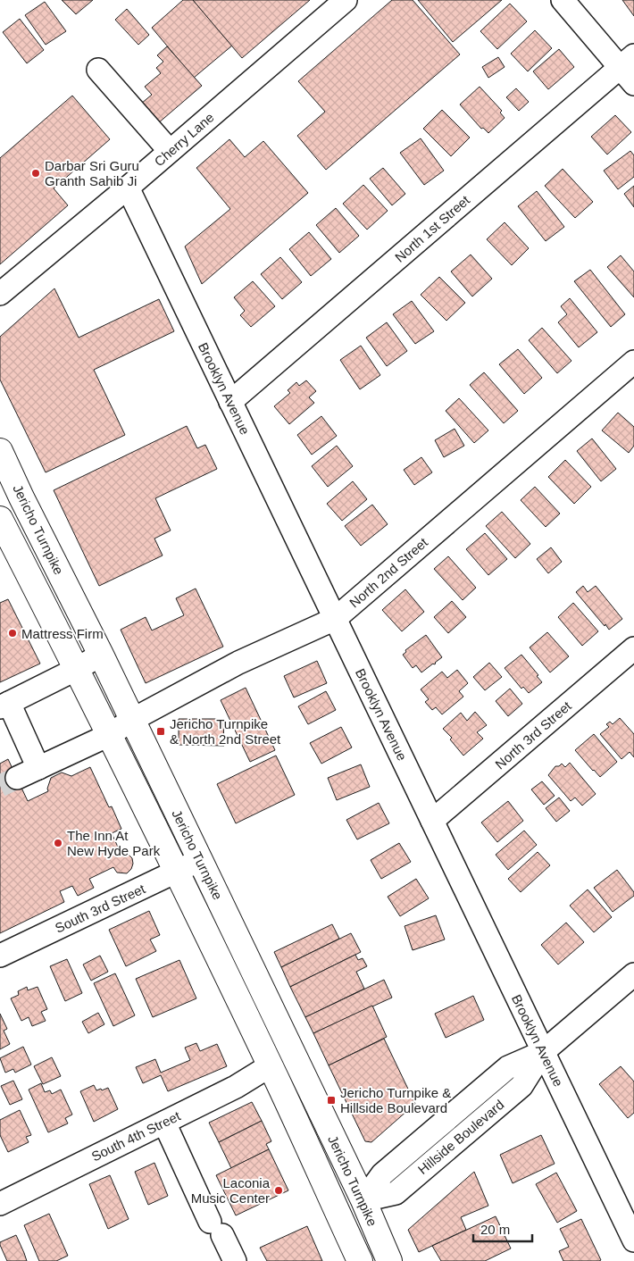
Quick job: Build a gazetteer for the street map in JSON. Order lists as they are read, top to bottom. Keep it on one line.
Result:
{"streets":{"main road":["Jericho Turnpike"],"street":["Cherry Lane","North 1st Street","Brooklyn Avenue","North 2nd Street","North 3rd Street","South 3rd Street","South 4th Street","Hillside Boulevard"]},"crossings":[["Cherry Lane","Brooklyn Avenue"],["North 1st Street","Brooklyn Avenue"],["Brooklyn Avenue","North 2nd Street"],["Brooklyn Avenue","North 3rd Street"],["Brooklyn Avenue","Hillside Boulevard"],["Jericho Turnpike","North 2nd Street"],["Jericho Turnpike","South 3rd Street"],["Jericho Turnpike","South 4th Street"],["Jericho Turnpike","Hillside Boulevard"]],"places":{"other":["Darbar Sri Guru Granth Sahib Ji","Mattress Firm","The Inn At New Hyde Park","Laconia Music Center"],"transit":["Jericho Turnpike & North 2nd Street","Jericho Turnpike & Hillside Boulevard"]},"scale_bar":"20 m"}
